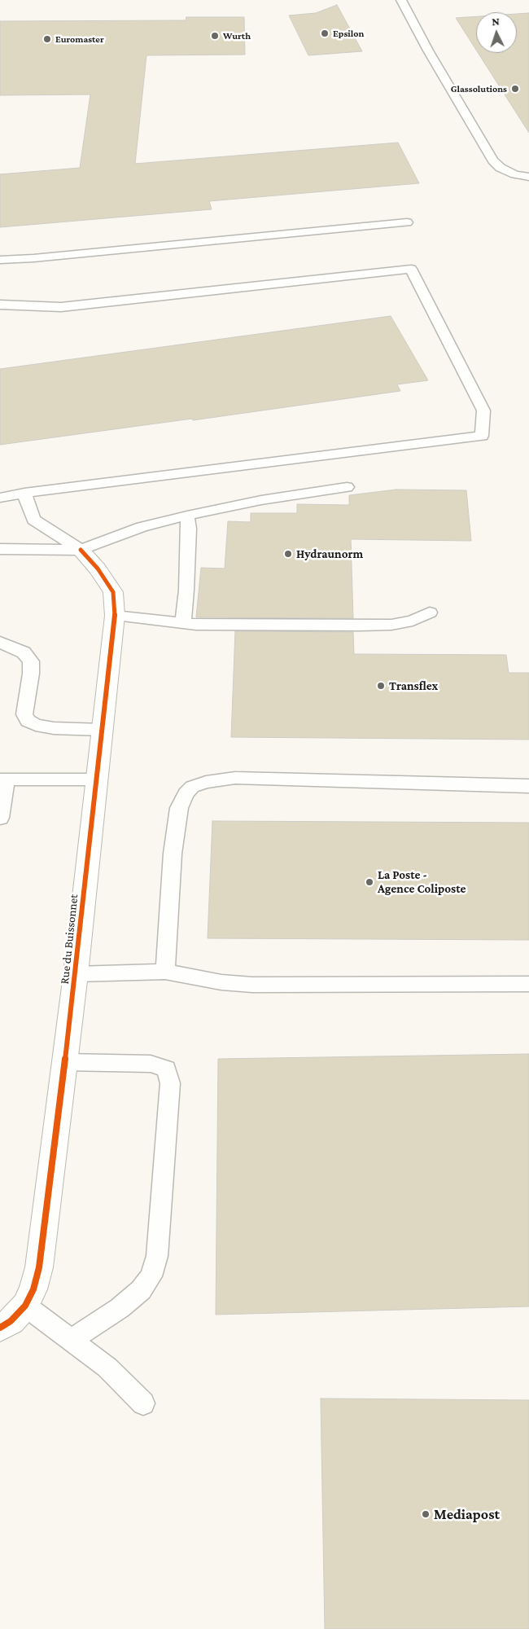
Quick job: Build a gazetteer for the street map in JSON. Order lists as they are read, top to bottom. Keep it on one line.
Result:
{"streets":{"street":["Rue du Buissonnet"]},"places":["Epsilon","Wurth","Euromaster","Glassolutions","Hydraunorm","Transflex","La Poste - Agence Coliposte","Mediapost"],"north":"top"}
